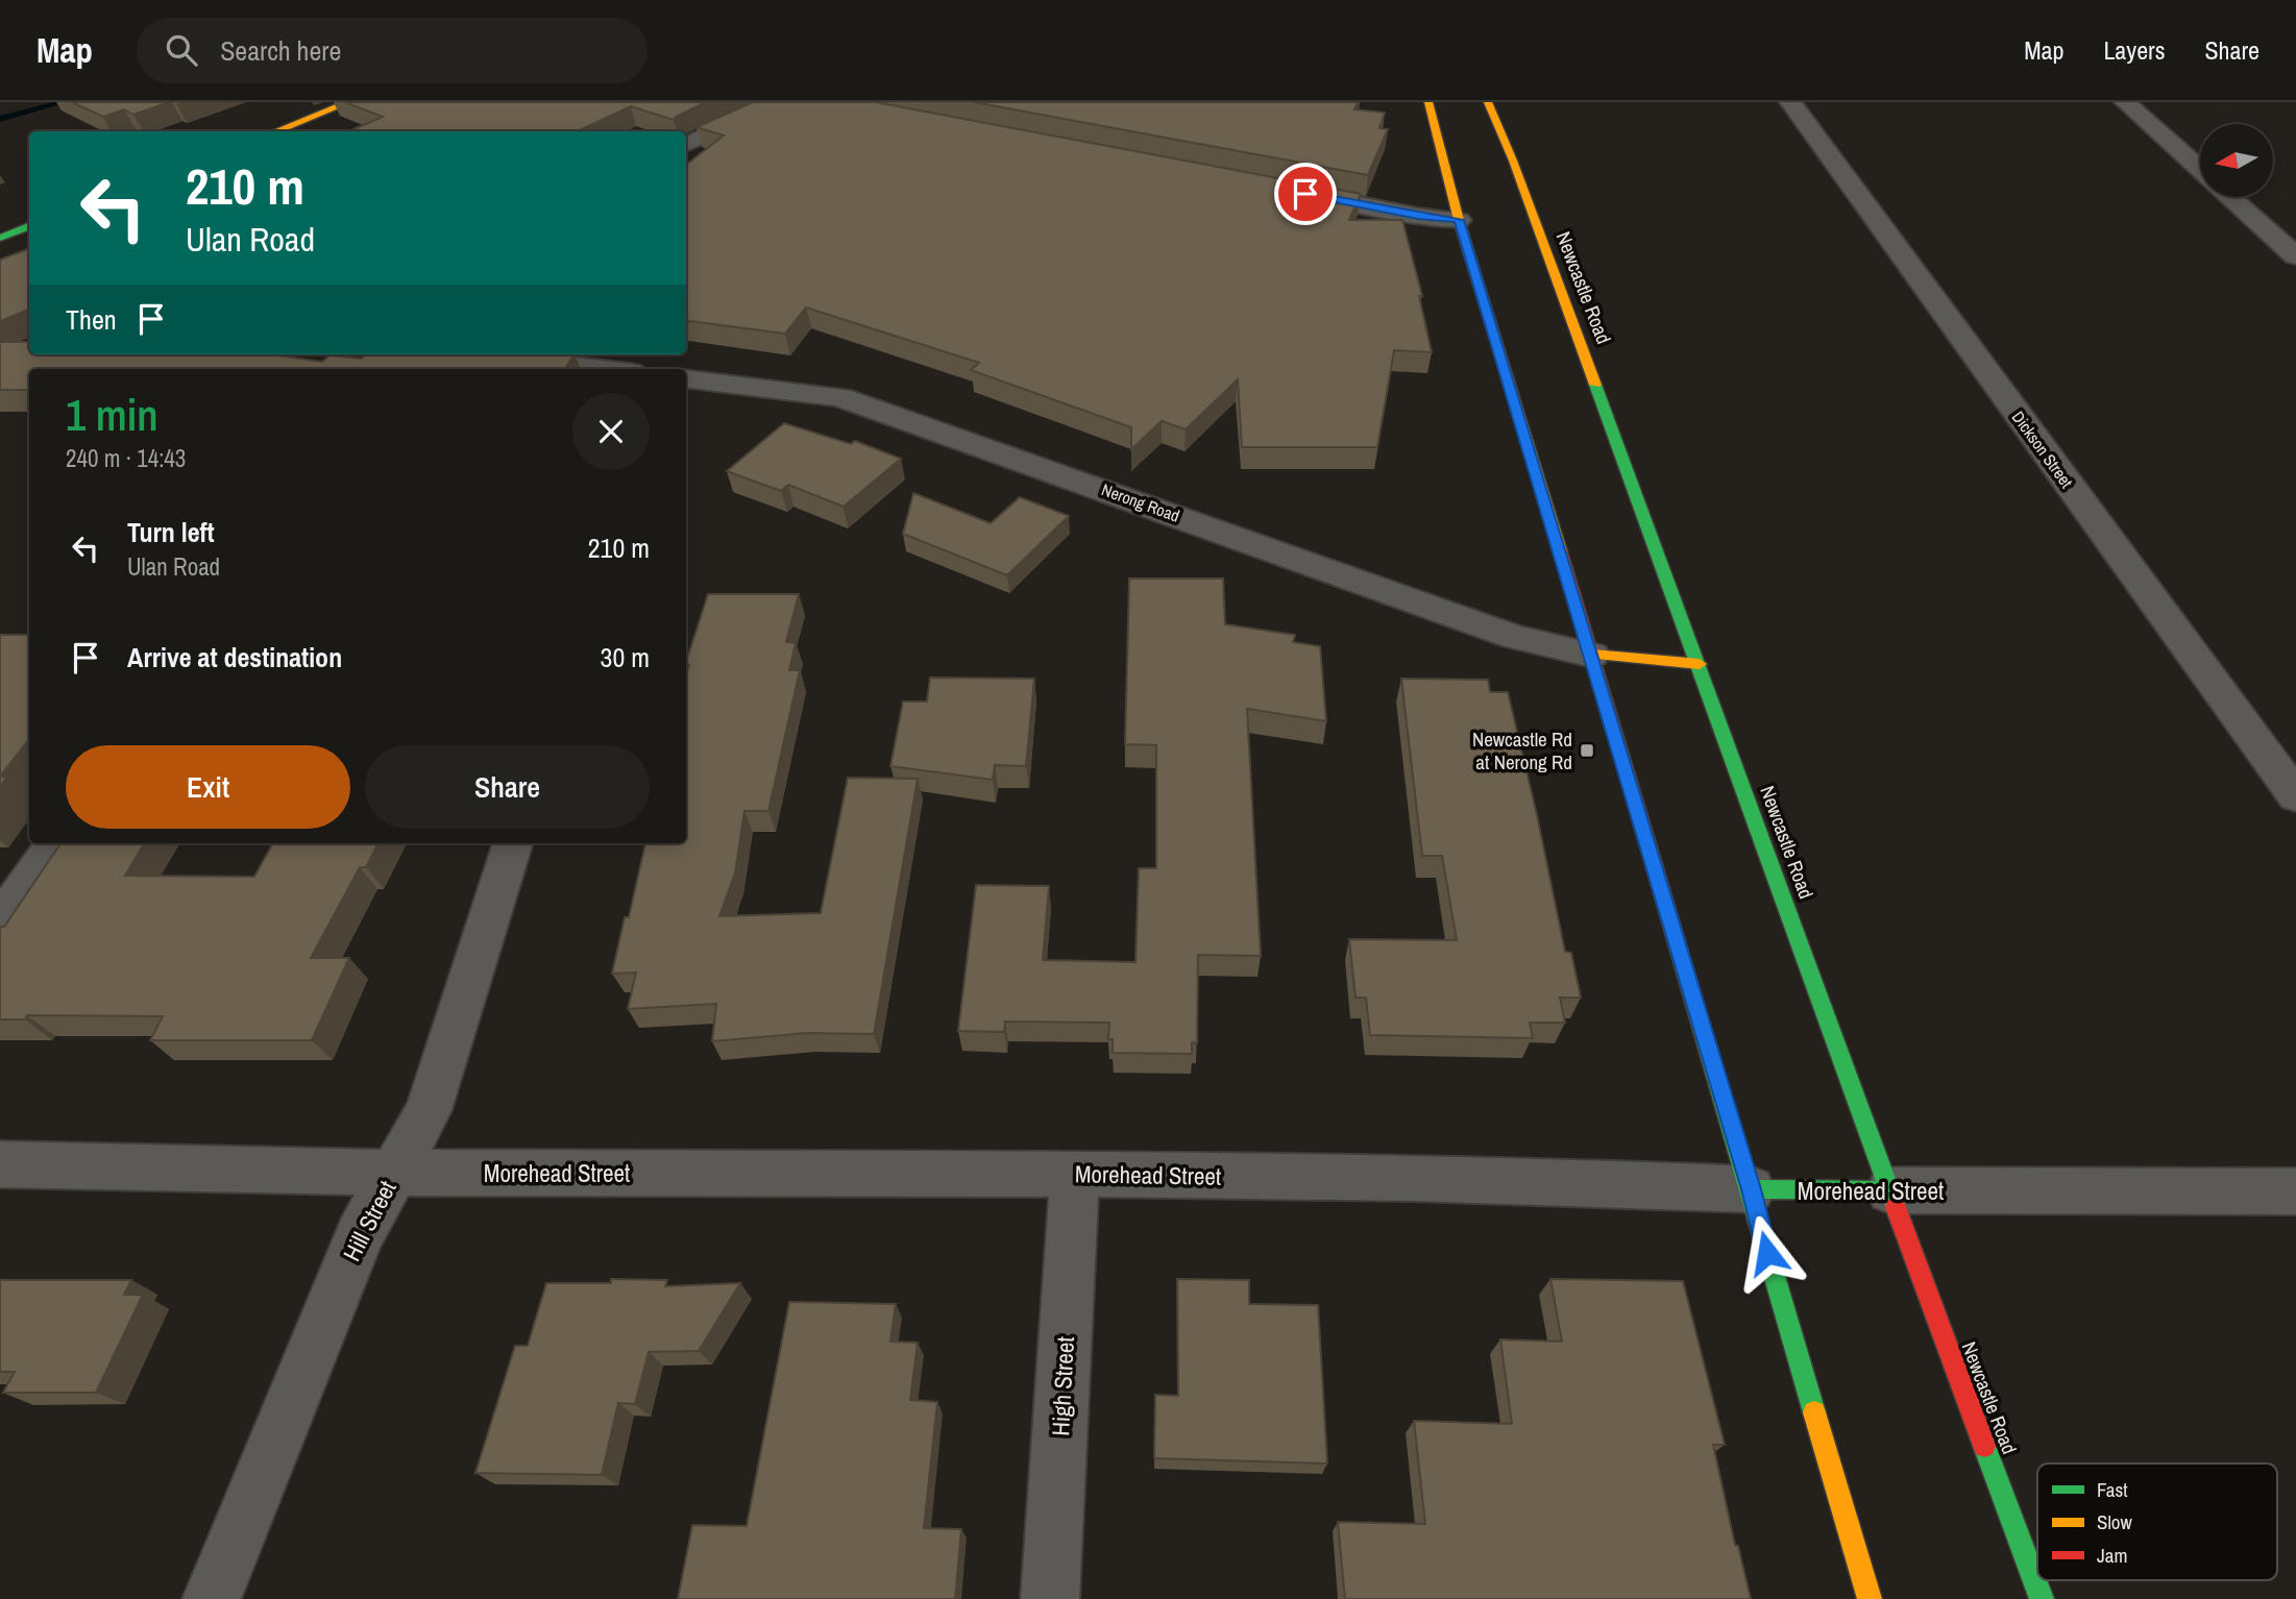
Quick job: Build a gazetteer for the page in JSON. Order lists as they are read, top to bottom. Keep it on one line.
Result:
{"streets":{"main road":["Newcastle Road","Morehead Street"],"street":["Dickson Street","Nerong Road","Hill Street","High Street"]},"crossings":[["Newcastle Road","Morehead Street"],["Morehead Street","Hill Street"],["Morehead Street","High Street"]],"places":{"transit":["Newcastle Rd at Nerong Rd"]},"legend":["Fast","Slow","Jam"],"north":"left","page":{"header":"Map","search":"Search here","nav":["Map","Layers","Share"],"turn":["210 m","Ulan Road"],"then":"Then","heading":["1 min","240 m · 14:43"],"list":[{"name":"Turn left","note":"Ulan Road","value":"210 m"},{"name":"Arrive at destination","value":"30 m"}],"buttons":["Exit","Share"]}}
